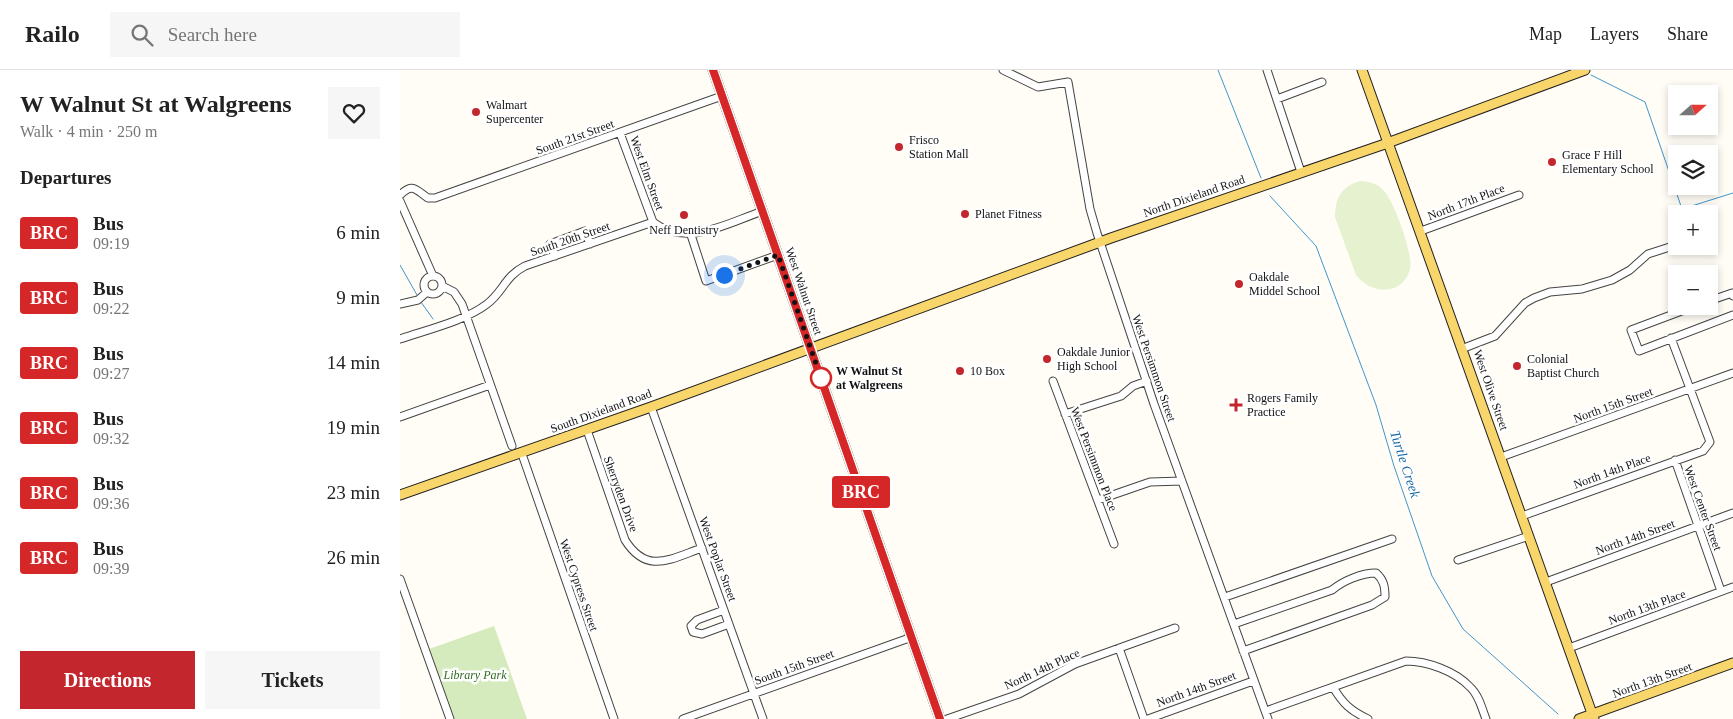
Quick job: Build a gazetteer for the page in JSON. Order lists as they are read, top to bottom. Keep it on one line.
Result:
{"streets":{"main road":["North Dixieland Road","West Walnut Street","West Olive Street","South Dixieland Road","North 13th Street"],"street":["South 21st Street","West Elm Street","North 17th Place","South 20th Street","West Persimmon Street","North 15th Street","West Persimmon Place","North 14th Place","Sherryden Drive","West Center Street","North 14th Street","West Poplar Street","West Cypress Street","North 13th Place","South 15th Street"]},"crossings":[["South 21st Street","West Elm Street"],["South 21st Street","West Walnut Street"],["West Elm Street","South 20th Street"],["North Dixieland Road","West Walnut Street"],["North Dixieland Road","West Persimmon Street"],["North Dixieland Road","West Olive Street"],["North Dixieland Road","South Dixieland Road"],["North 17th Place","West Olive Street"],["West Walnut Street","South Dixieland Road"],["West Walnut Street","South 15th Street"],["West Persimmon Street","North 14th Street"],["West Olive Street","North 15th Street"],["West Olive Street","North 14th Place"],["West Olive Street","North 14th Street"],["West Olive Street","North 13th Place"],["West Olive Street","North 13th Street"],["North 15th Street","North 14th Place"],["South Dixieland Road","Sherryden Drive"],["South Dixieland Road","West Poplar Street"],["North 14th Place","West Center Street"],["Sherryden Drive","West Poplar Street"],["West Center Street","North 14th Street"],["West Center Street","North 13th Place"],["West Poplar Street","South 15th Street"]],"water":["Turtle Creek"],"parks":["Library Park"],"places":{"other":["Walmart Supercenter","Frisco Station Mall","Grace F Hill Elementary School","Planet Fitness","Neff Dentistry","Oakdale Middel School","Oakdale Junior High School","Colonial Baptist Church","10 Box","W Walnut St at Walgreens"],"health":["Rogers Family Practice"]},"lines":["bus line BRC"],"north":"right","page":{"header":"Railo","search":"Search here","nav":["Map","Layers","Share"],"heading":[["W Walnut St at Walgreens","Walk · 4 min · 250 m"],"Departures"],"on_map":"BRC","map_buttons":["+","−"],"list":[{"mark":"BRC","name":"Bus","note":"09:19","value":"6 min"},{"mark":"BRC","name":"Bus","note":"09:22","value":"9 min"},{"mark":"BRC","name":"Bus","note":"09:27","value":"14 min"},{"mark":"BRC","name":"Bus","note":"09:32","value":"19 min"},{"mark":"BRC","name":"Bus","note":"09:36","value":"23 min"},{"mark":"BRC","name":"Bus","note":"09:39","value":"26 min"}],"buttons":["Directions","Tickets"]}}
